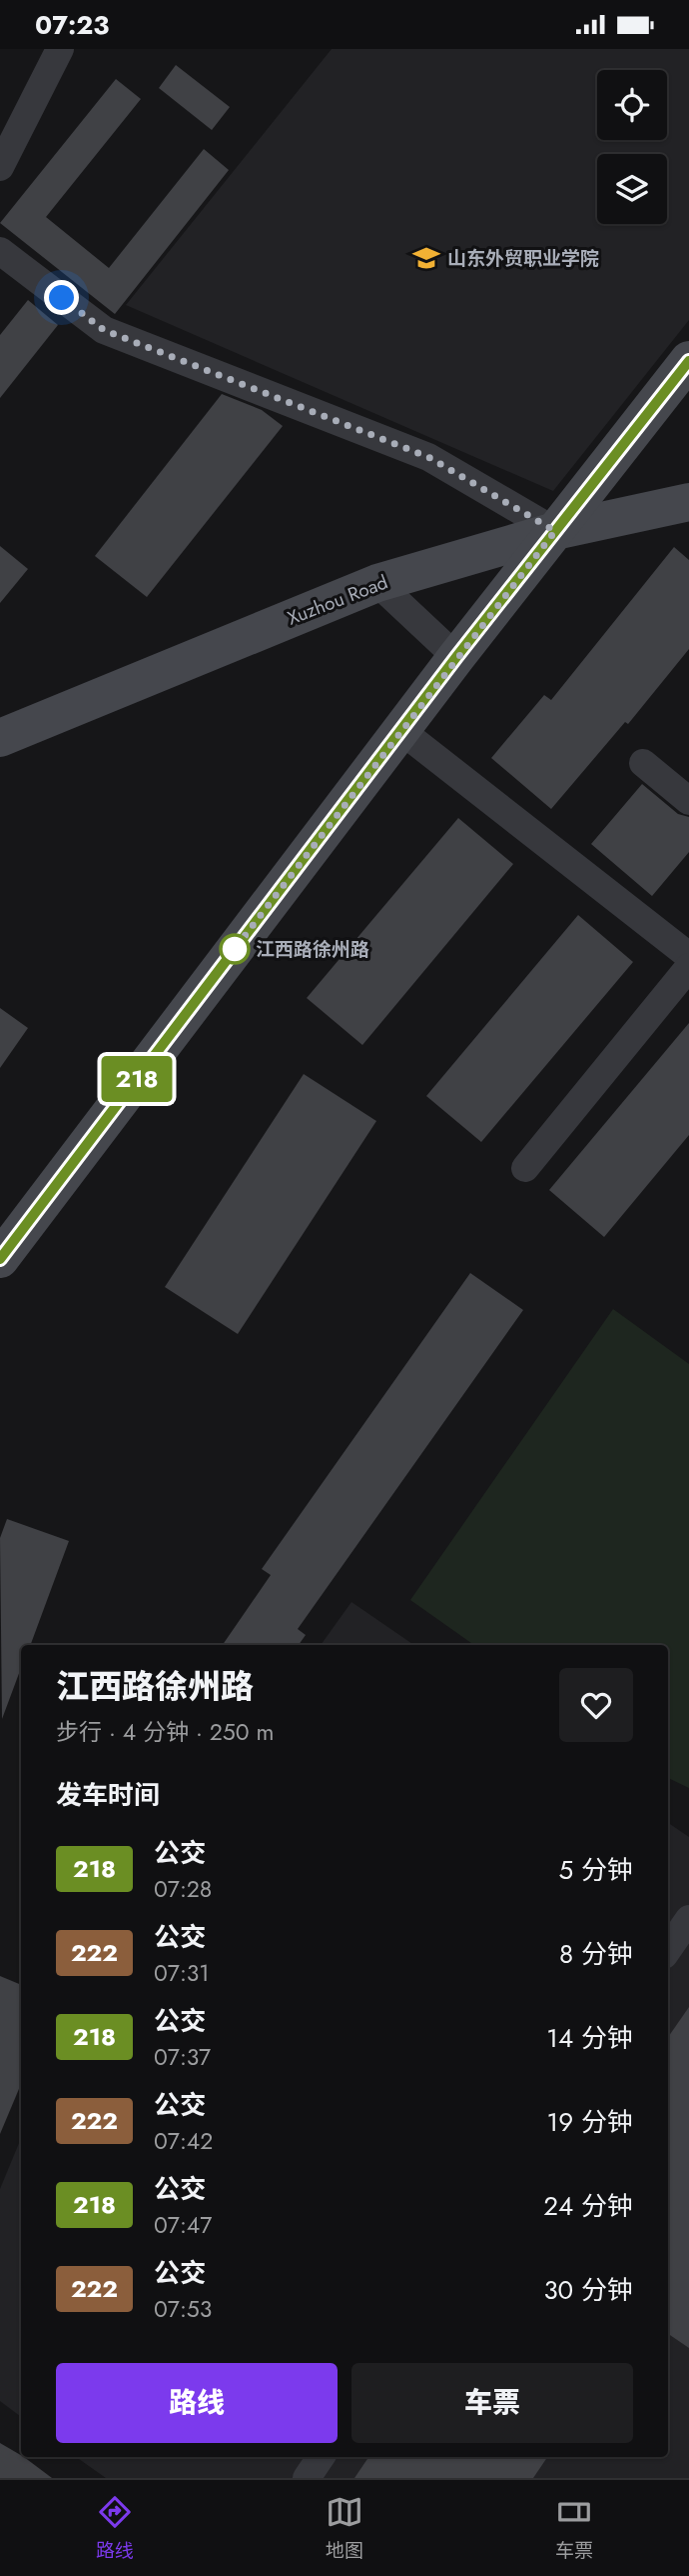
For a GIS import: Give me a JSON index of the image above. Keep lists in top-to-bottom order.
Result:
{
  "streets": {
    "main road": ["Xuzhou Road"]
  },
  "places": {
    "school or university": ["山东外贸职业学院"],
    "other": ["江西路徐州路"]
  },
  "lines": ["bus line 218"],
  "page": {
    "status": "07:23",
    "on_map": "218",
    "heading": [
      ["江西路徐州路", "步行 · 4 分钟 · 250 m"],
      "发车时间"
    ],
    "list": [
      {
        "mark": "218",
        "name": "公交",
        "note": "07:28",
        "value": "5 分钟"
      },
      {
        "mark": "222",
        "name": "公交",
        "note": "07:31",
        "value": "8 分钟"
      },
      {
        "mark": "218",
        "name": "公交",
        "note": "07:37",
        "value": "14 分钟"
      },
      {
        "mark": "222",
        "name": "公交",
        "note": "07:42",
        "value": "19 分钟"
      },
      {
        "mark": "218",
        "name": "公交",
        "note": "07:47",
        "value": "24 分钟"
      },
      {
        "mark": "222",
        "name": "公交",
        "note": "07:53",
        "value": "30 分钟"
      }
    ],
    "buttons": ["路线", "车票"],
    "tabs": ["路线", "地图", "车票"]
  }
}
